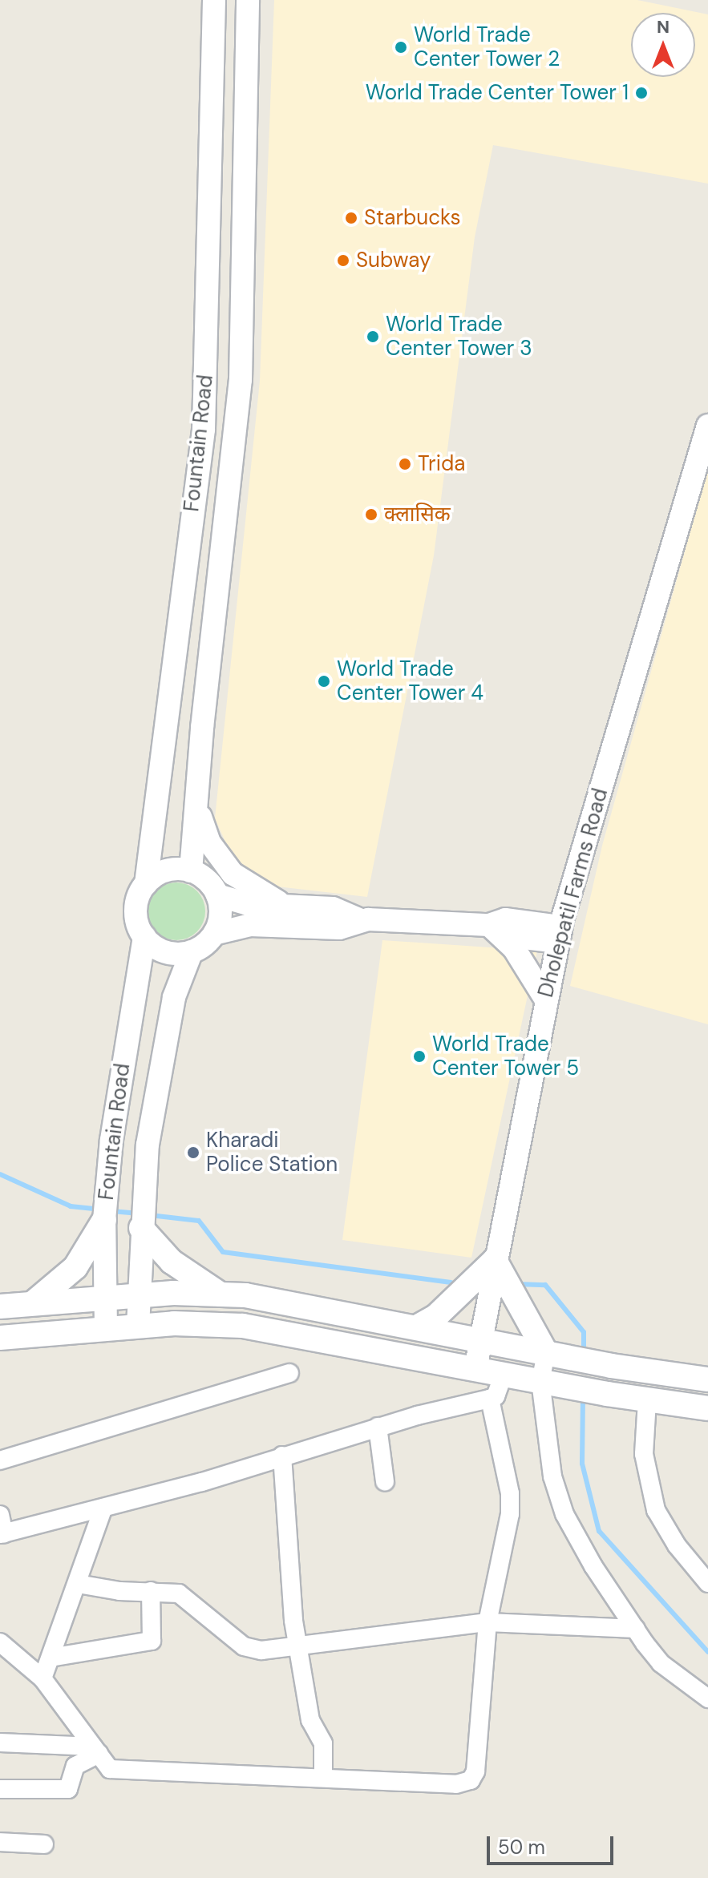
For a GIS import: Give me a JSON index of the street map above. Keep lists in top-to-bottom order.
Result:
{
  "streets": {
    "street": ["Fountain Road", "Dholepatil Farms Road"]
  },
  "places": [
    "World Trade Center Tower 2",
    "World Trade Center Tower 1",
    "Starbucks",
    "Subway",
    "World Trade Center Tower 3",
    "Trida",
    "क्लासिक",
    "World Trade Center Tower 4",
    "World Trade Center Tower 5",
    "Kharadi Police Station"
  ],
  "scale_bar": "50 m",
  "north": "top"
}
